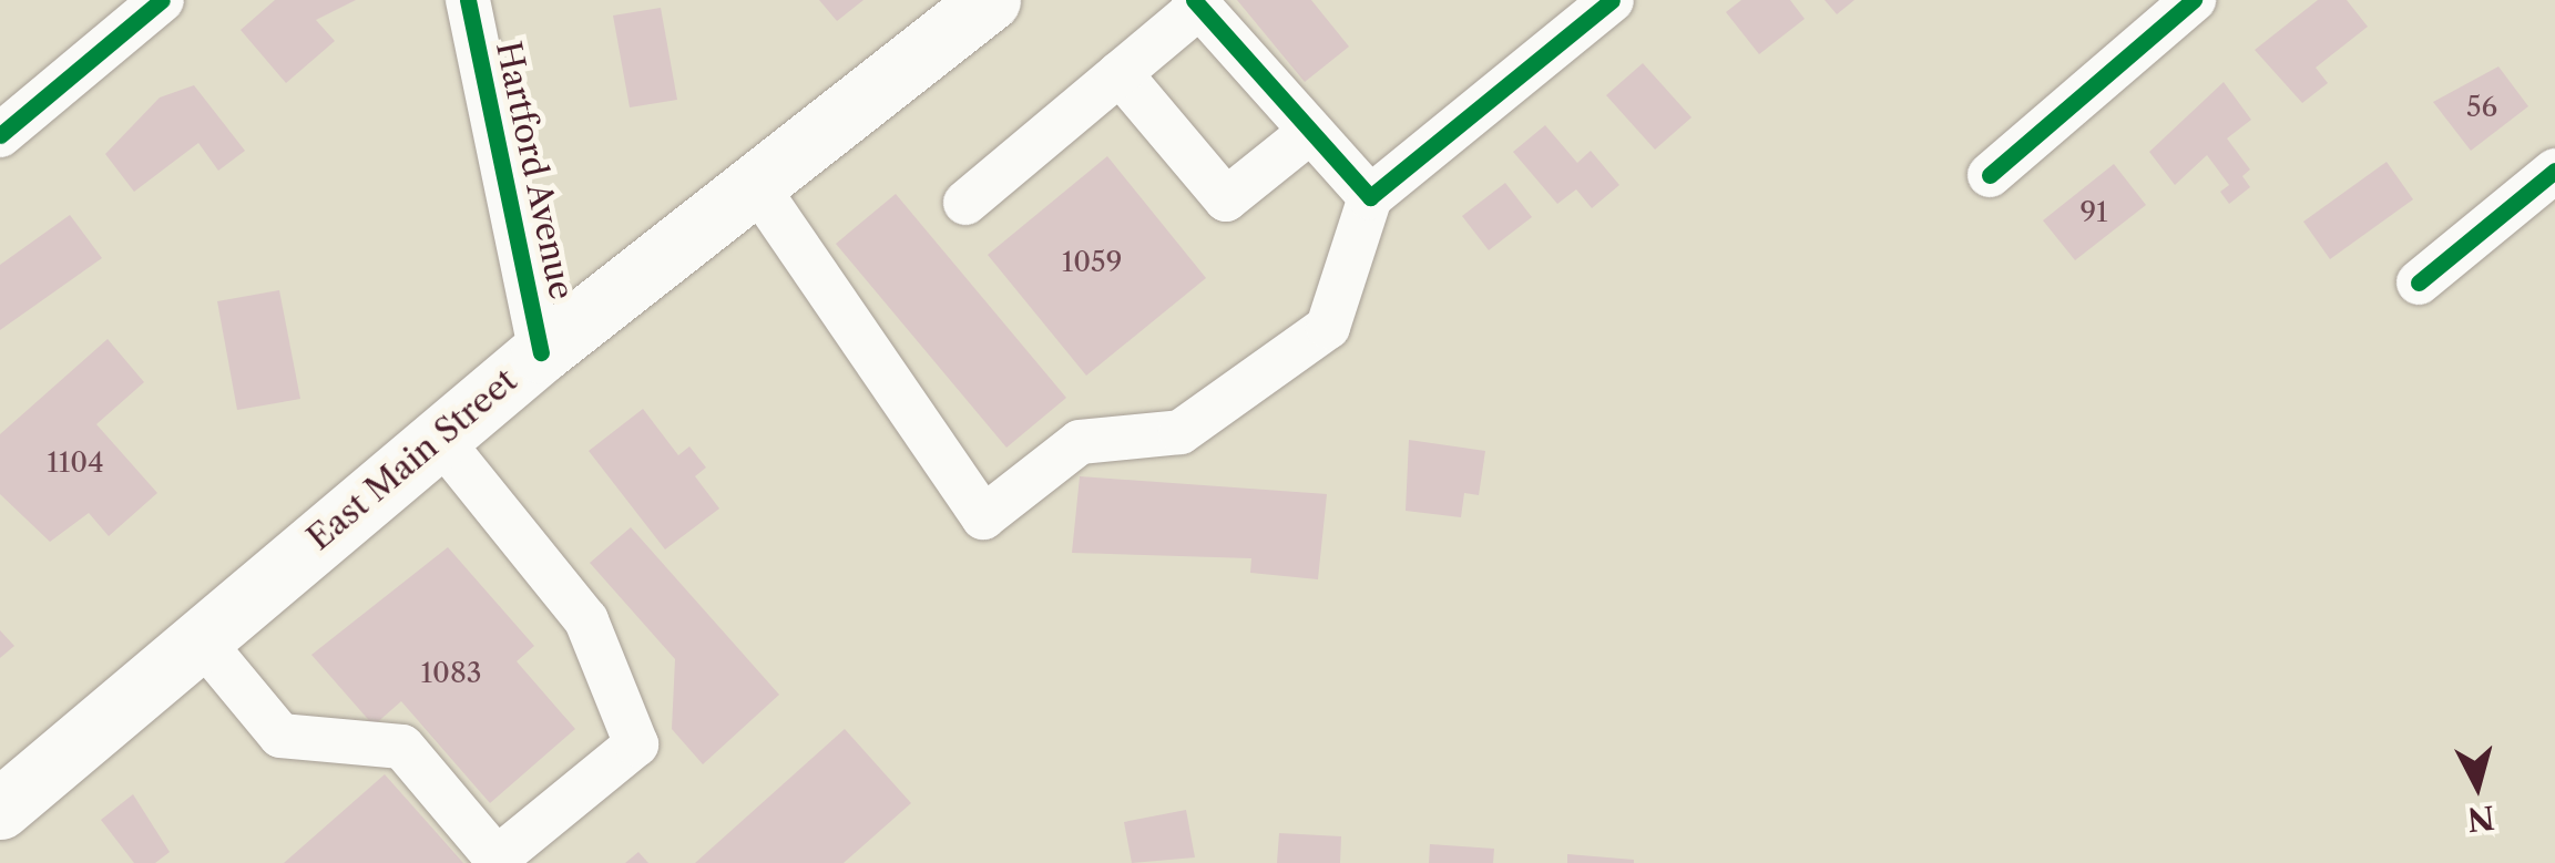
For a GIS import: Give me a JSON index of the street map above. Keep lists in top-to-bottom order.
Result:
{
  "streets": {
    "highway": ["East Main Street"],
    "street": ["Hartford Avenue"]
  },
  "crossings": [
    ["Hartford Avenue", "East Main Street"]
  ],
  "house_numbers": [
    "56",
    "91",
    "1059",
    "1104",
    "1083"
  ],
  "north": "bottom"
}
